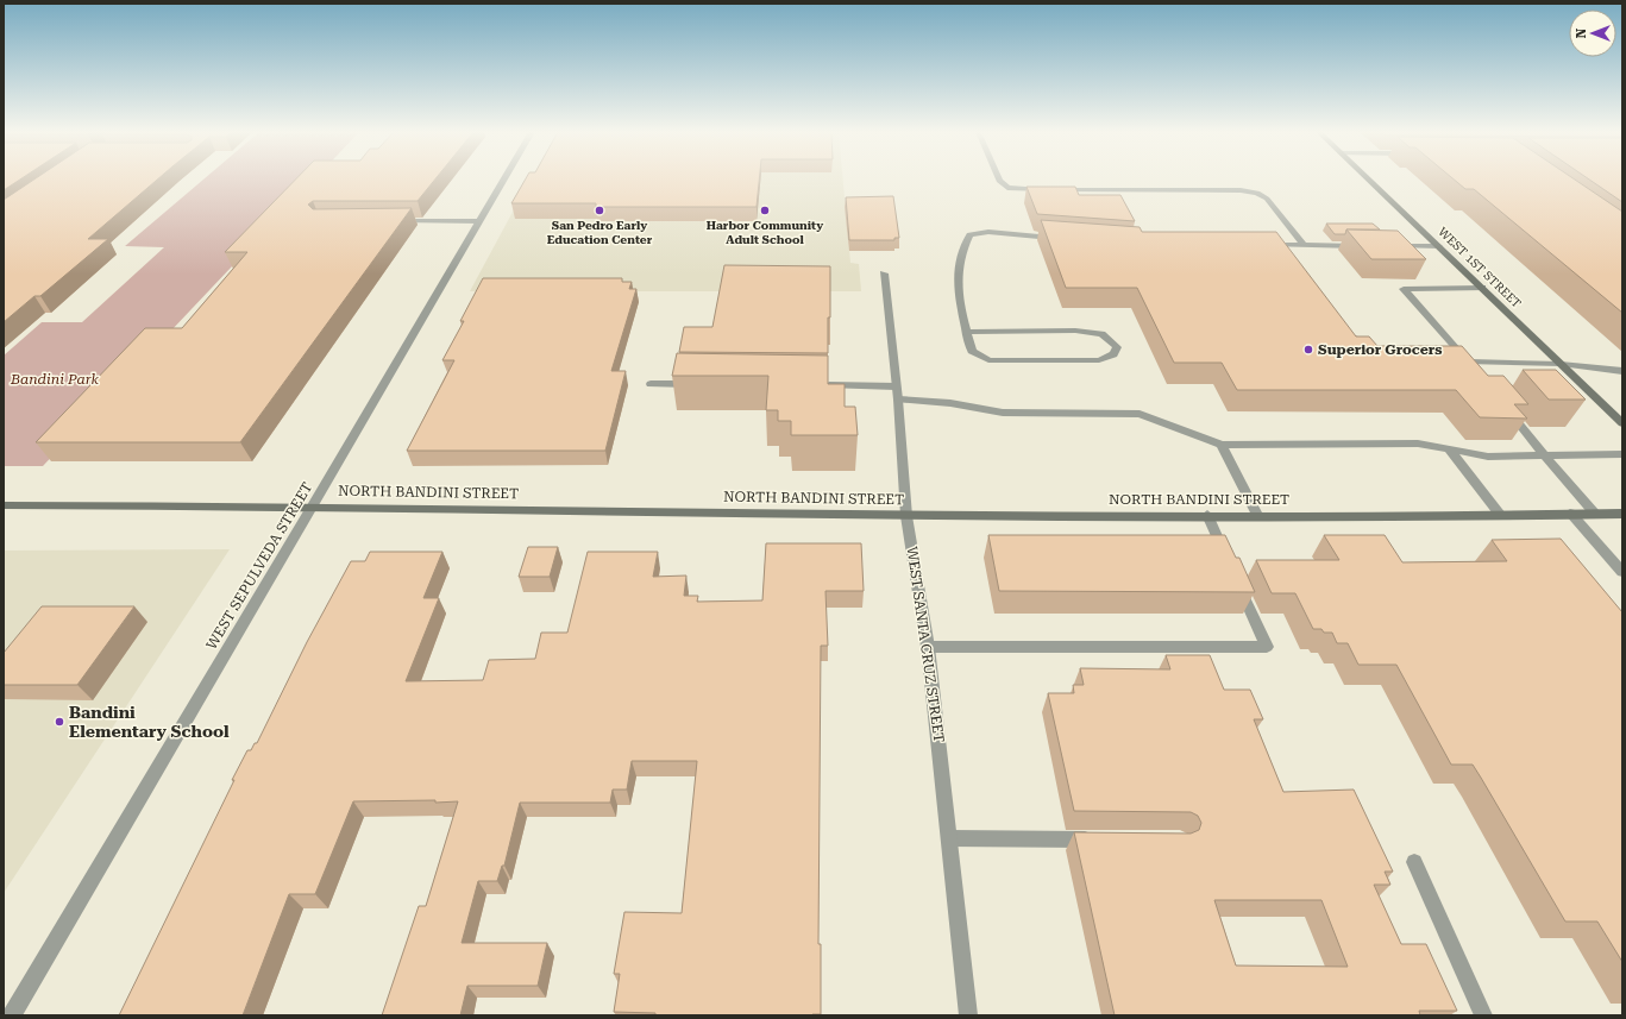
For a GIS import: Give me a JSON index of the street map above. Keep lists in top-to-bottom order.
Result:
{
  "streets": {
    "street": [
      "WEST 1ST STREET",
      "NORTH BANDINI STREET",
      "WEST SEPULVEDA STREET",
      "WEST SANTA CRUZ STREET"
    ]
  },
  "crossings": [
    ["NORTH BANDINI STREET", "WEST SEPULVEDA STREET"],
    ["NORTH BANDINI STREET", "WEST SANTA CRUZ STREET"]
  ],
  "parks": ["Bandini Park"],
  "places": [
    "San Pedro Early Education Center",
    "Harbor Community Adult School",
    "Superior Grocers",
    "Bandini Elementary School"
  ],
  "north": "left"
}
